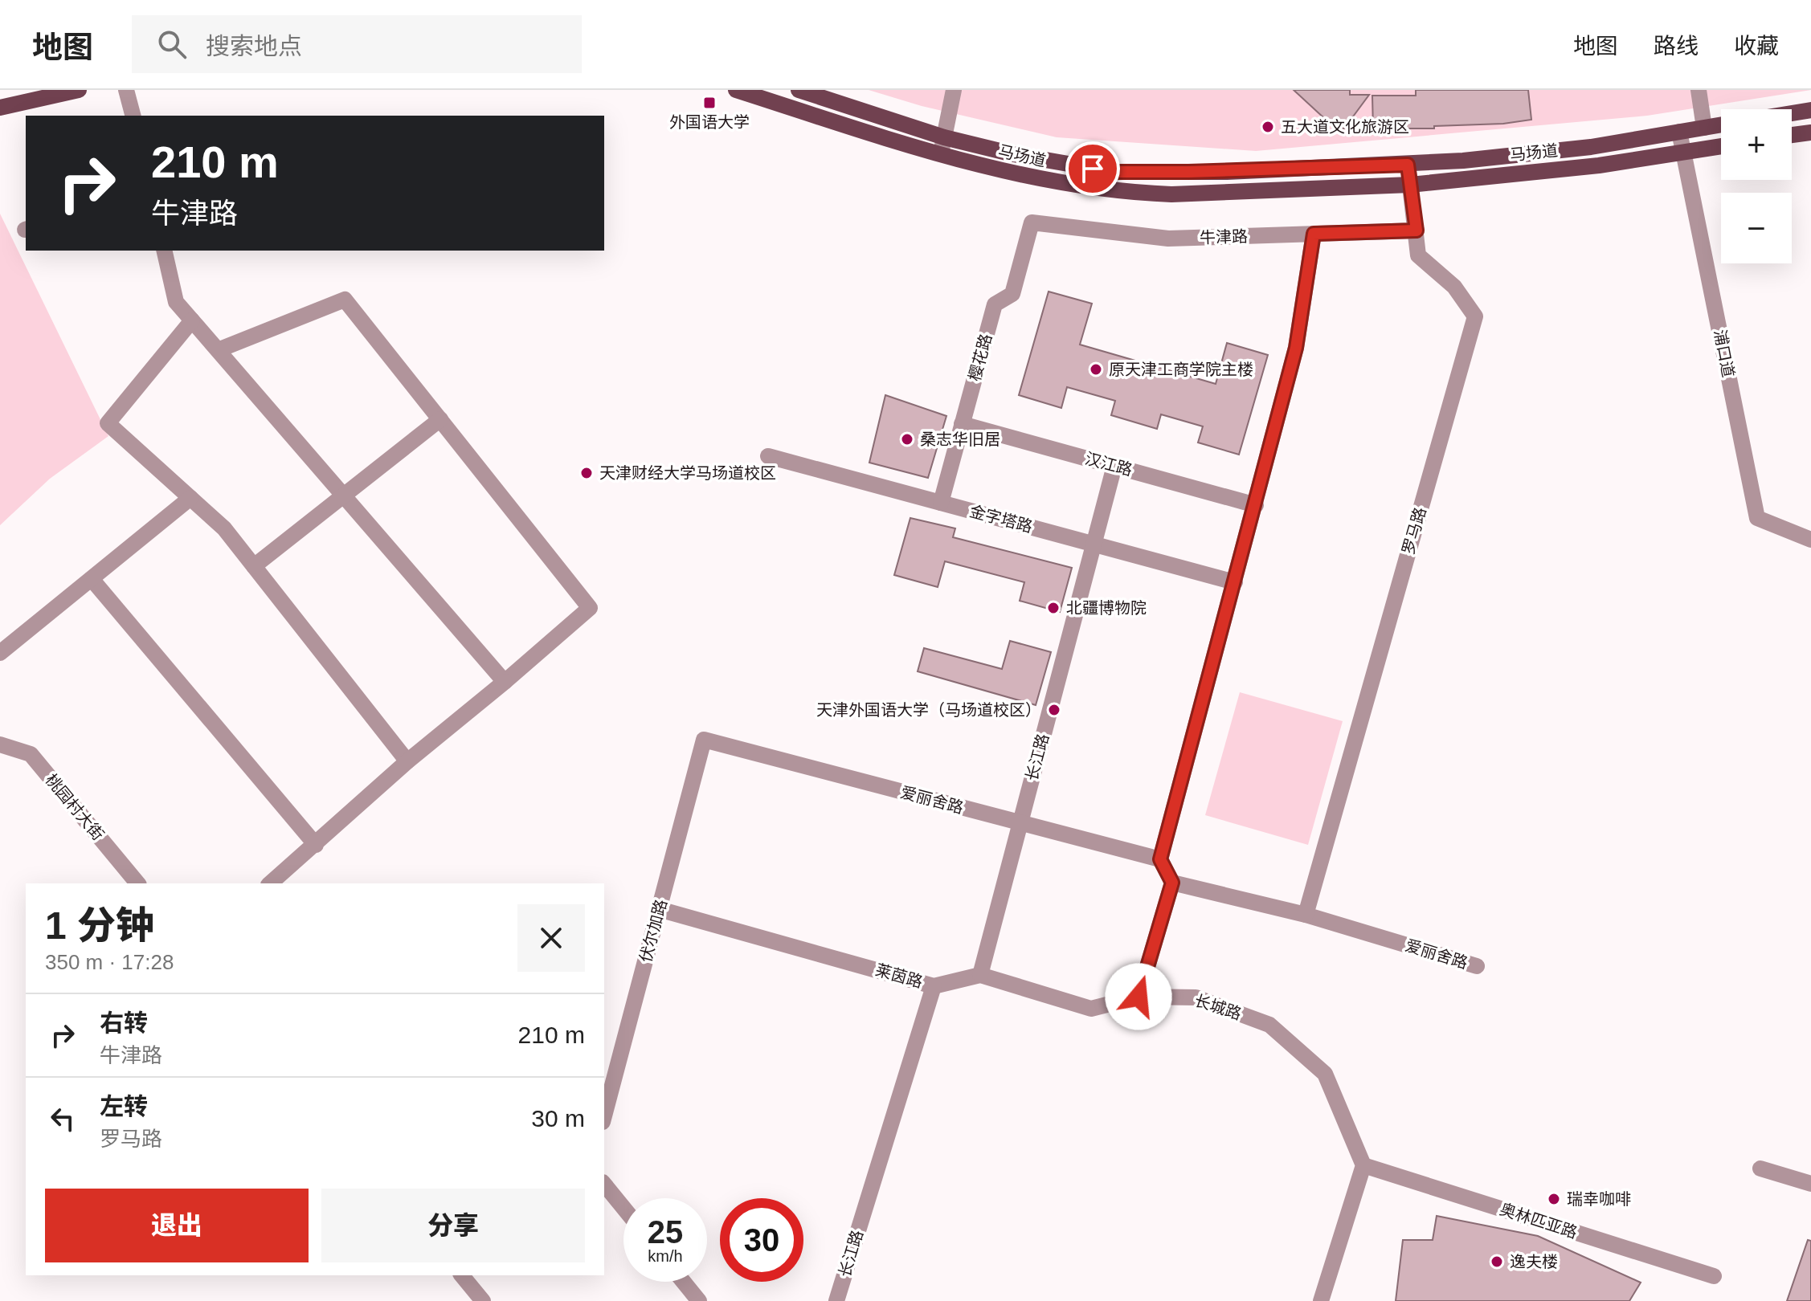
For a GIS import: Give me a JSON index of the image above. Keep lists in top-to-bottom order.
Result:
{
  "streets": {
    "main road": ["马场道"],
    "street": [
      "牛津路",
      "浦口道",
      "樱花路",
      "汉江路",
      "金字塔路",
      "罗马路",
      "长江路",
      "爱丽舍路",
      "桃园村大街",
      "伏尔加路",
      "莱茵路",
      "长城路",
      "奥林匹亚路"
    ]
  },
  "crossings": [
    ["马场道", "浦口道"],
    ["马场道", "罗马路"],
    ["牛津路", "樱花路"],
    ["牛津路", "罗马路"],
    ["樱花路", "汉江路"],
    ["樱花路", "金字塔路"],
    ["汉江路", "长江路"],
    ["金字塔路", "长江路"],
    ["罗马路", "爱丽舍路"],
    ["长江路", "爱丽舍路"],
    ["长江路", "莱茵路"],
    ["爱丽舍路", "伏尔加路"],
    ["伏尔加路", "莱茵路"],
    ["长城路", "奥林匹亚路"]
  ],
  "places": {
    "transit": ["外国语大学"],
    "other": [
      "五大道文化旅游区",
      "原天津工商学院主楼",
      "桑志华旧居",
      "天津财经大学马场道校区",
      "北疆博物院",
      "天津外国语大学（马场道校区）",
      "瑞幸咖啡",
      "逸夫楼"
    ]
  },
  "page": {
    "header": "地图",
    "search": "搜索地点",
    "nav": ["地图", "路线", "收藏"],
    "map_buttons": ["+", "−"],
    "turn": ["210 m", "牛津路"],
    "heading": ["1 分钟", "350 m · 17:28"],
    "list": [
      {
        "name": "右转",
        "note": "牛津路",
        "value": "210 m"
      },
      {
        "name": "左转",
        "note": "罗马路",
        "value": "30 m"
      }
    ],
    "buttons": ["退出", "分享"],
    "speed": "25 km/h",
    "limit": "30"
  }
}
